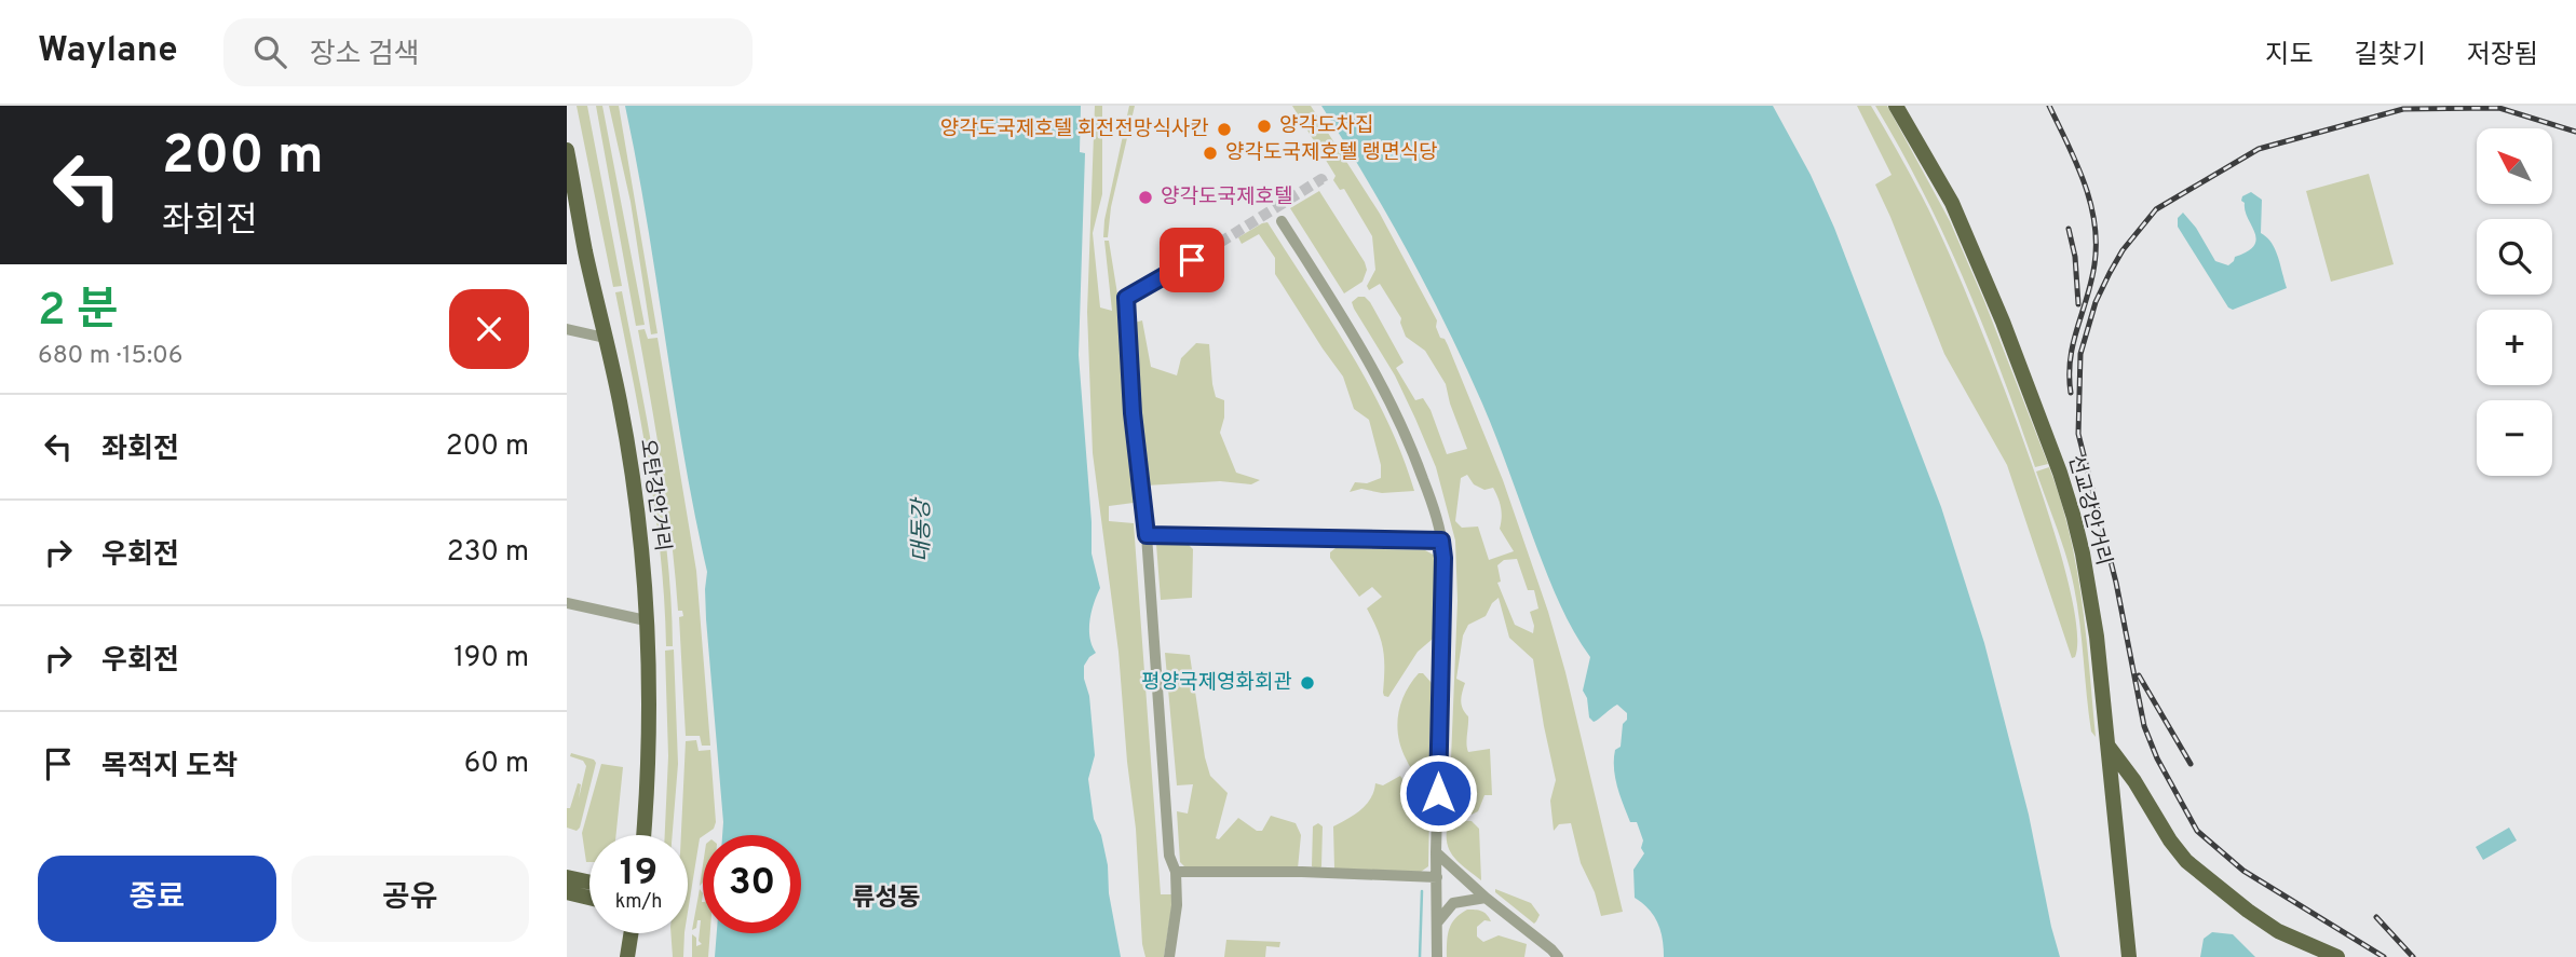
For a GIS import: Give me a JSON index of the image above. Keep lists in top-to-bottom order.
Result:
{
  "streets": {
    "main road": ["오탄강안거리", "선교강안거리"]
  },
  "districts": ["류성동"],
  "water": ["대동강"],
  "places": [
    "양각도차집",
    "양각도국제호텔 회전전망식사칸",
    "양각도국제호텔 랭면식당",
    "양각도국제호텔",
    "평양국제영화회관"
  ],
  "north": "top left",
  "page": {
    "header": "Waylane",
    "search": "장소 검색",
    "nav": ["지도", "길찾기", "저장됨"],
    "turn": ["200 m", "좌회전"],
    "map_buttons": ["+", "−"],
    "heading": ["2 분", "680 m · 15:06"],
    "list": [
      {
        "name": "좌회전",
        "value": "200 m"
      },
      {
        "name": "우회전",
        "value": "230 m"
      },
      {
        "name": "우회전",
        "value": "190 m"
      },
      {
        "name": "목적지 도착",
        "value": "60 m"
      }
    ],
    "speed": "19 km/h",
    "limit": "30",
    "buttons": ["종료", "공유"]
  }
}
